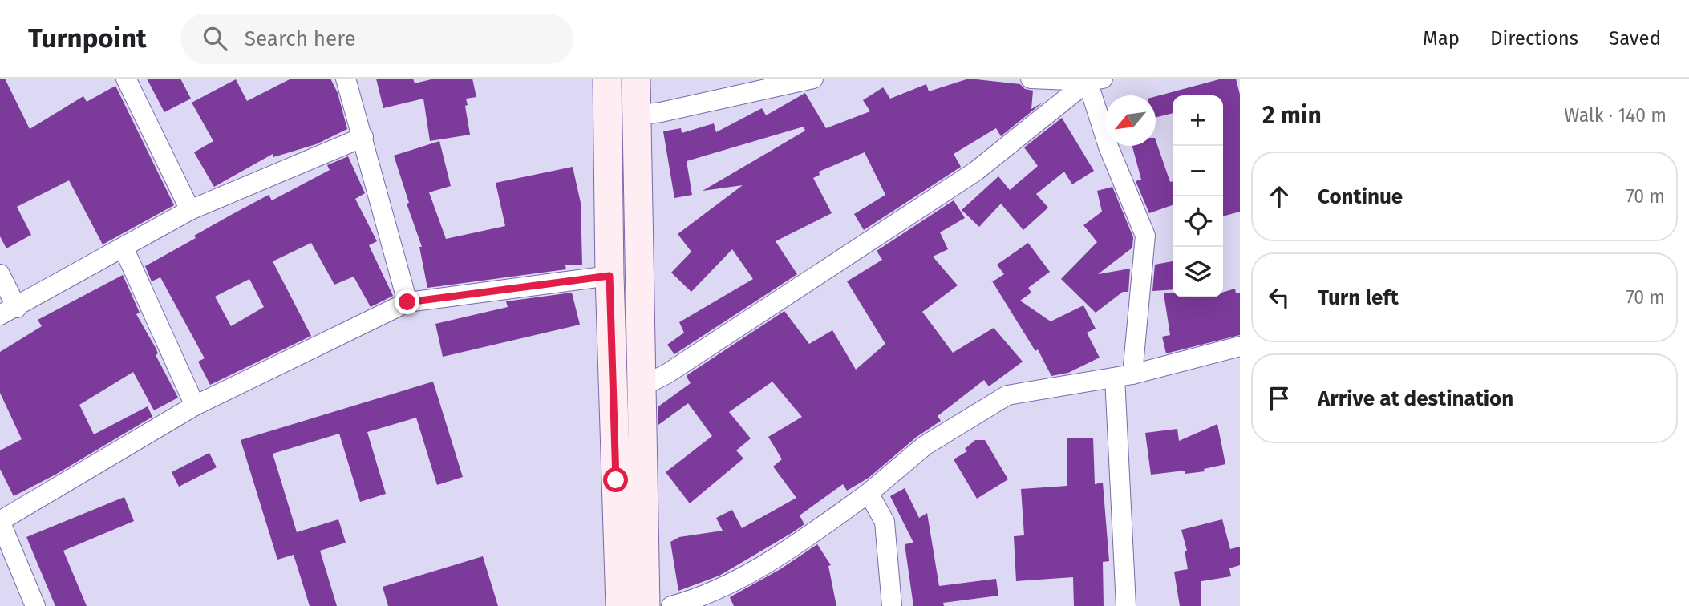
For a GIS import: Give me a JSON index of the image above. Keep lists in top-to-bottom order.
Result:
{
  "north": "bottom left",
  "page": {
    "header": "Turnpoint",
    "search": "Search here",
    "nav": ["Map", "Directions", "Saved"],
    "heading": ["2 min", "Walk · 140 m"],
    "map_buttons": ["+", "−"],
    "list": [
      ["Continue", "70 m"],
      ["Turn left", "70 m"],
      "Arrive at destination"
    ]
  }
}
